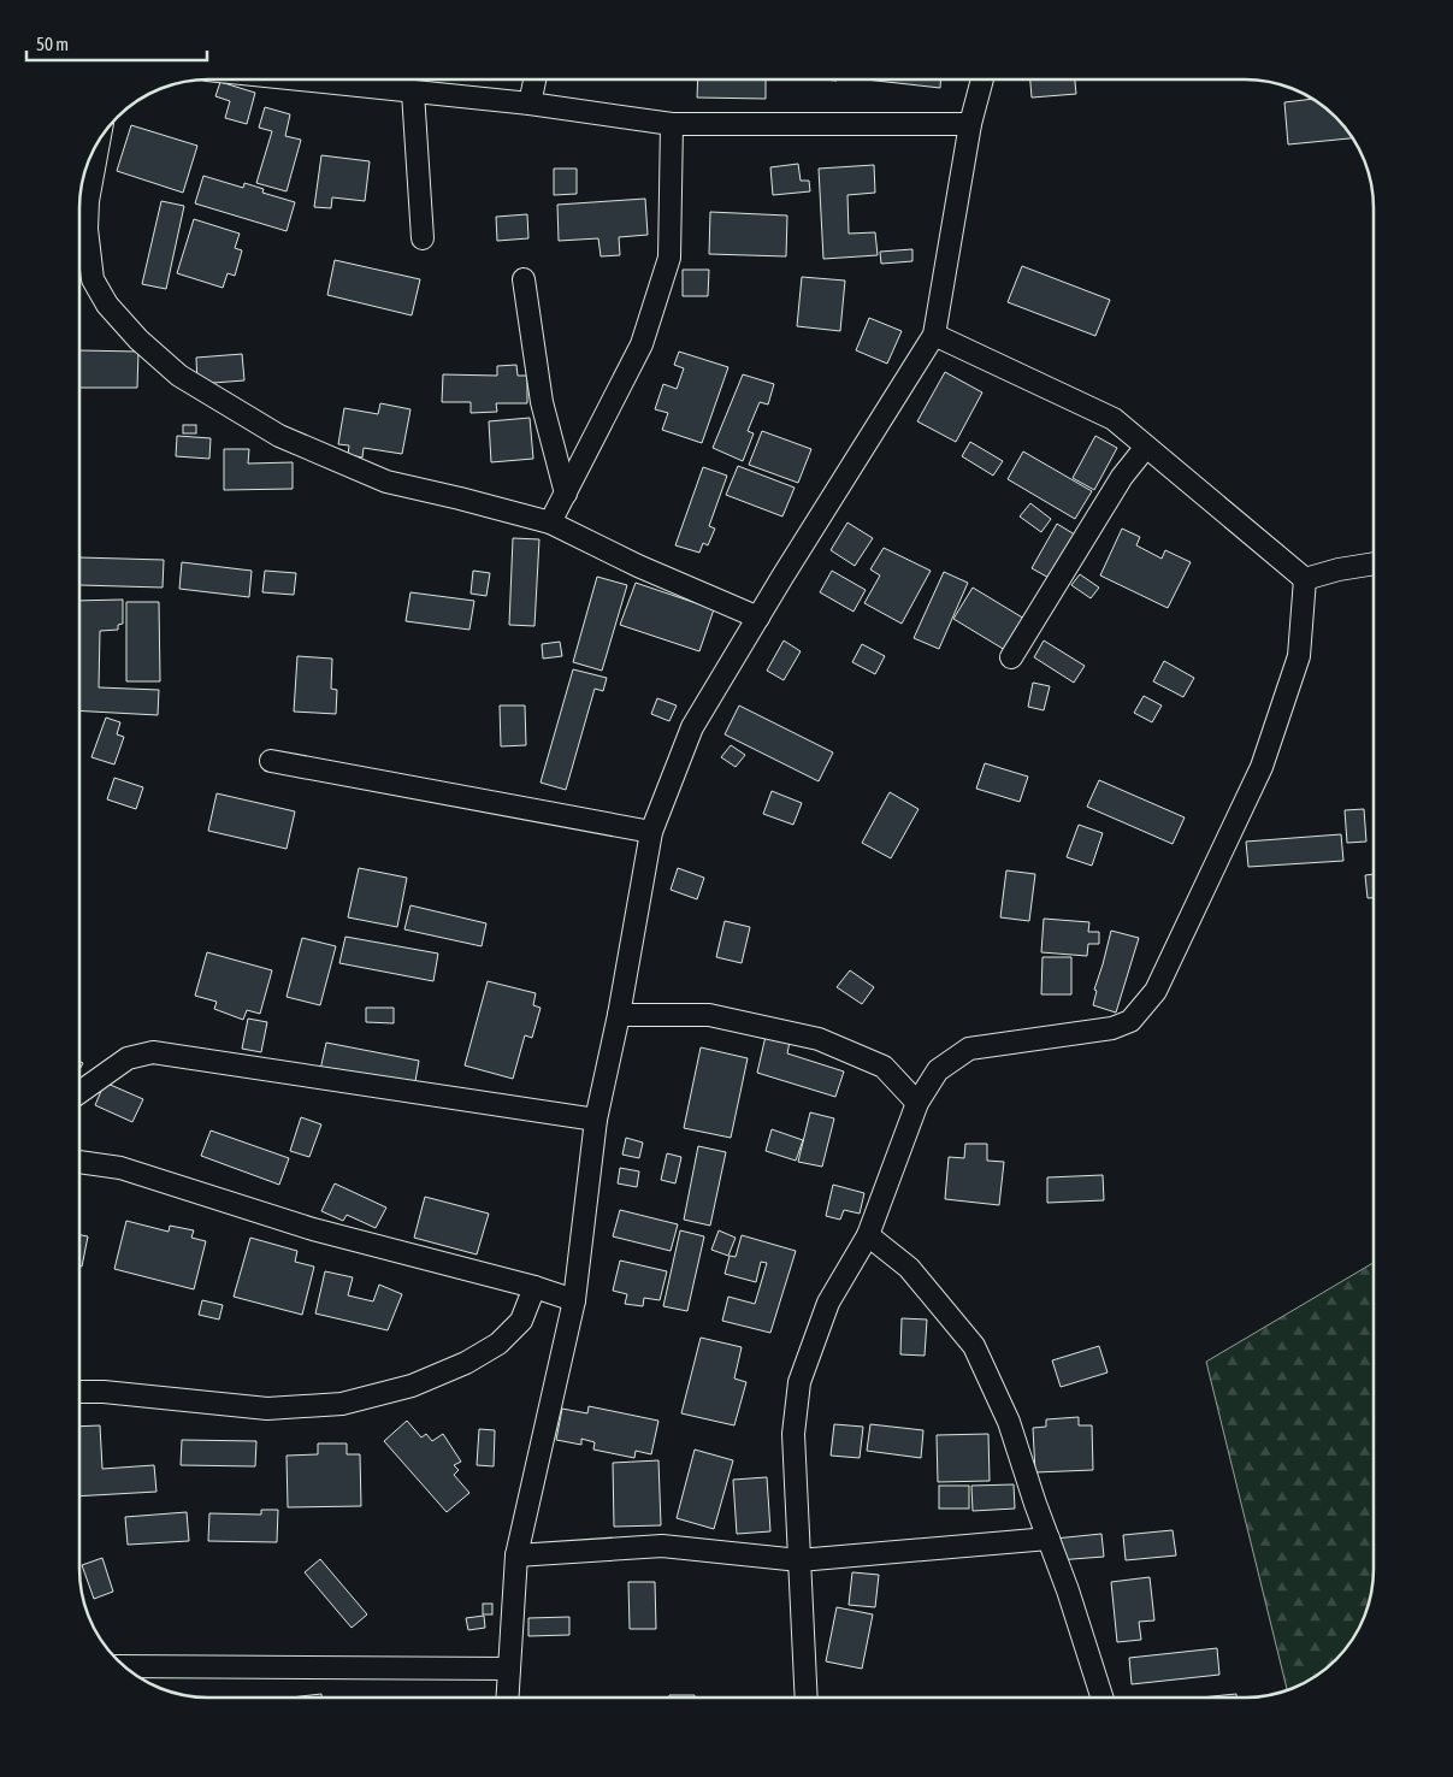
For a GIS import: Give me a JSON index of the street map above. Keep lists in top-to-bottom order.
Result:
{
  "scale_bar": "50 m"
}
